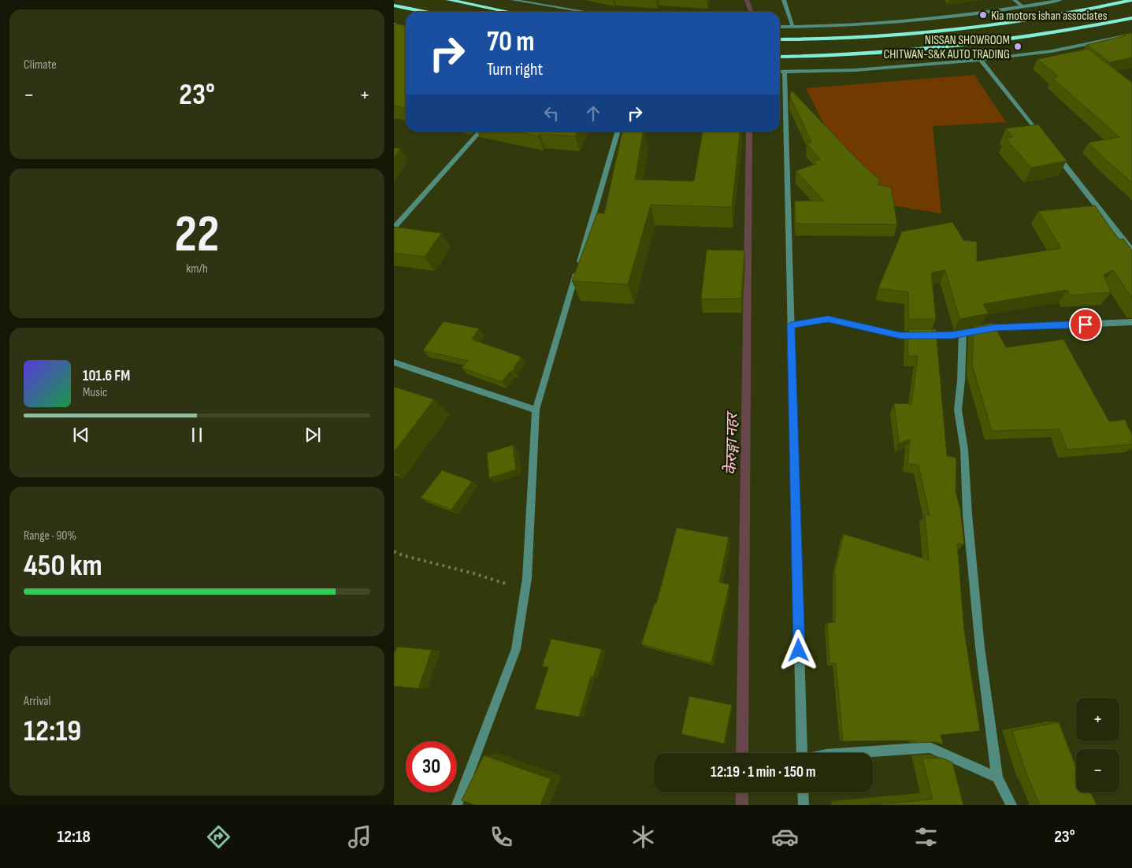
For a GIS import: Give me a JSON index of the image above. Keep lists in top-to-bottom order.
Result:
{
  "water": ["केेरुङ्गा नहर"],
  "places": ["Kia motors ishan associates", "NISSAN SHOWROOM CHITWAN-S&K AUTO TRADING"],
  "page": {
    "tile": [
      "Climate",
      ["22", "km/h"],
      ["Range · 90%", "450 km"],
      ["Arrival", "12:19"]
    ],
    "turn": ["70 m", "Turn right"],
    "heat": ["−", "23°", "+"],
    "song": ["101.6 FM", "Music"],
    "map_buttons": ["+", "−"],
    "limit": "30",
    "trip": "12:19 · 1 min · 150 m",
    "tabs": ["12:18", "23°"]
  }
}
